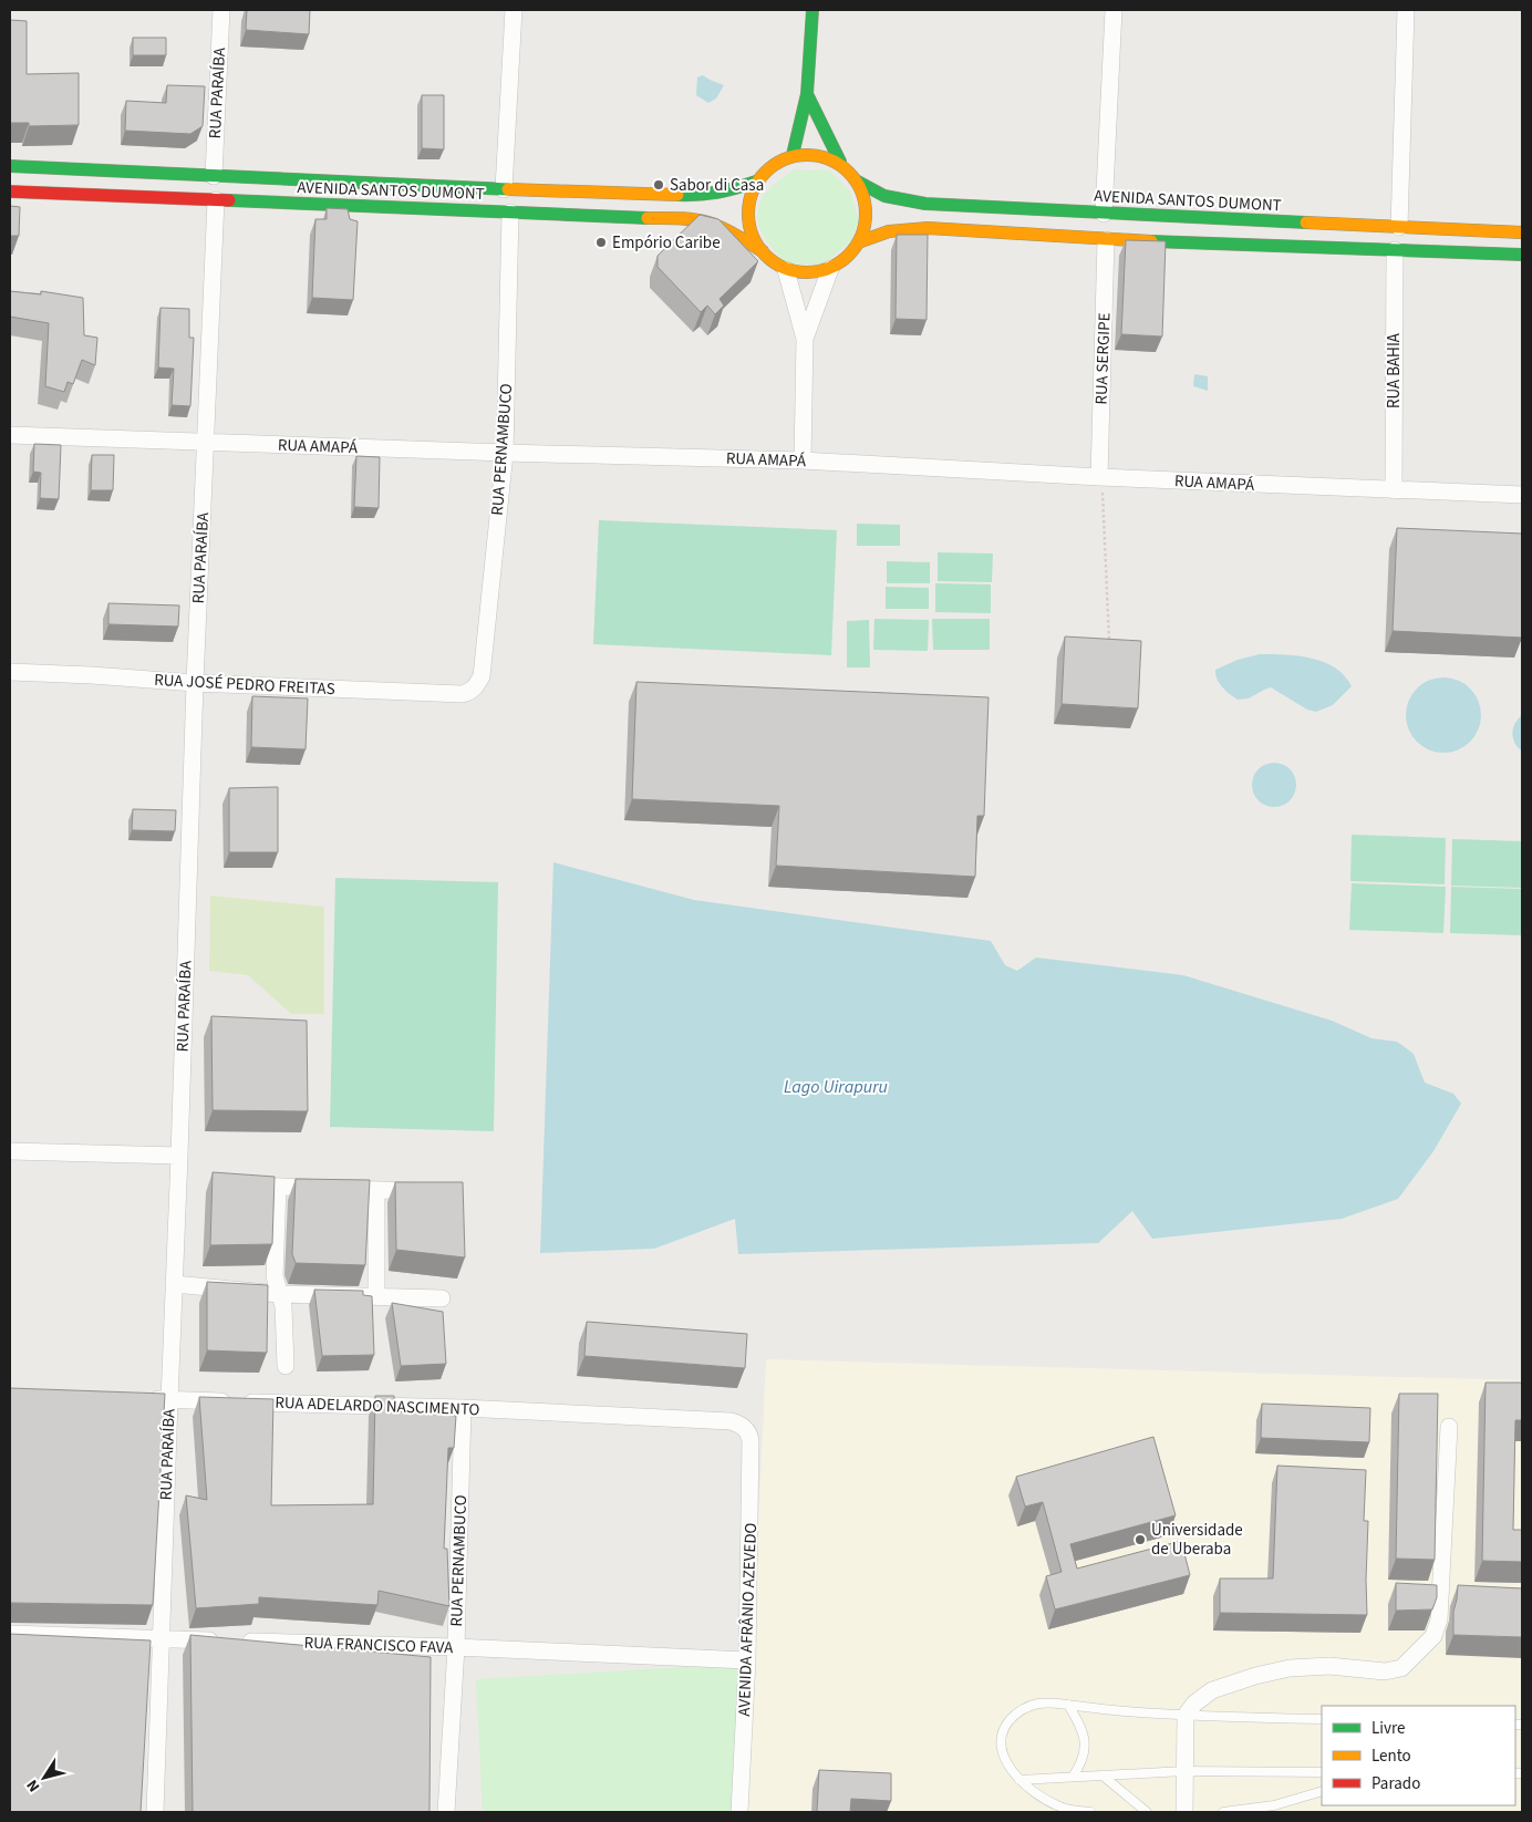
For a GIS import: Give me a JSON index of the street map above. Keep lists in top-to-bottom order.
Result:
{
  "streets": {
    "main road": ["AVENIDA SANTOS DUMONT"],
    "street": [
      "RUA PARAÍBA",
      "RUA SERGIPE",
      "RUA BAHIA",
      "RUA AMAPÁ",
      "RUA PERNAMBUCO",
      "RUA JOSÉ PEDRO FREITAS",
      "RUA ADELARDO NASCIMENTO",
      "AVENIDA AFRÂNIO AZEVEDO",
      "RUA FRANCISCO FAVA"
    ]
  },
  "crossings": [
    ["RUA PARAÍBA", "AVENIDA SANTOS DUMONT"],
    ["RUA PARAÍBA", "RUA AMAPÁ"],
    ["RUA PARAÍBA", "RUA JOSÉ PEDRO FREITAS"],
    ["RUA PARAÍBA", "RUA ADELARDO NASCIMENTO"],
    ["RUA PARAÍBA", "RUA FRANCISCO FAVA"],
    ["AVENIDA SANTOS DUMONT", "RUA SERGIPE"],
    ["AVENIDA SANTOS DUMONT", "RUA BAHIA"],
    ["AVENIDA SANTOS DUMONT", "RUA PERNAMBUCO"],
    ["RUA SERGIPE", "RUA AMAPÁ"],
    ["RUA BAHIA", "RUA AMAPÁ"],
    ["RUA AMAPÁ", "RUA PERNAMBUCO"],
    ["RUA PERNAMBUCO", "RUA JOSÉ PEDRO FREITAS"],
    ["RUA PERNAMBUCO", "RUA ADELARDO NASCIMENTO"],
    ["RUA PERNAMBUCO", "RUA FRANCISCO FAVA"],
    ["RUA ADELARDO NASCIMENTO", "AVENIDA AFRÂNIO AZEVEDO"],
    ["AVENIDA AFRÂNIO AZEVEDO", "RUA FRANCISCO FAVA"]
  ],
  "water": ["Lago Uirapuru"],
  "places": ["Sabor di Casa", "Empório Caribe", "Universidade de Uberaba"],
  "legend": ["Livre", "Lento", "Parado"],
  "north": "bottom left"
}
